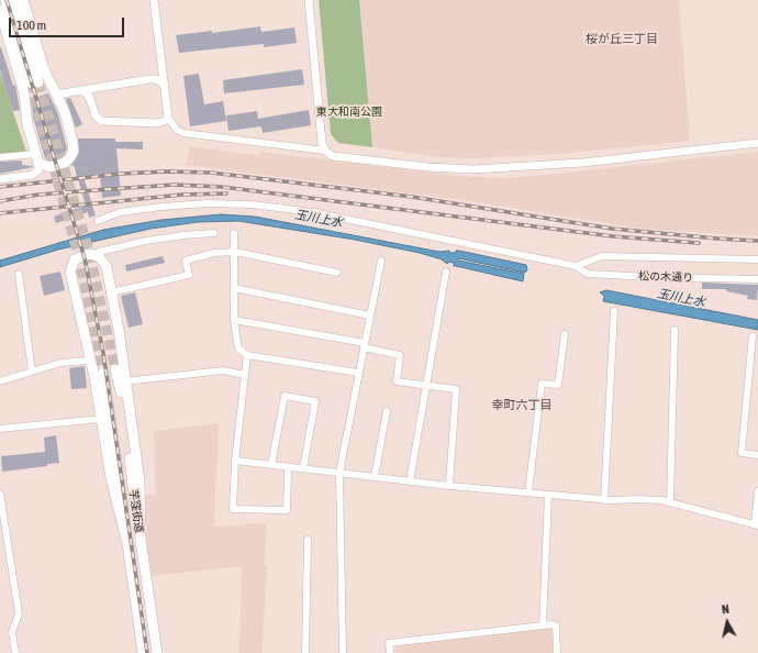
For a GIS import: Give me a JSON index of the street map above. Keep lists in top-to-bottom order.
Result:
{
  "streets": {
    "main road": ["芋窪街道"],
    "street": ["松の木通り"]
  },
  "districts": ["桜が丘三丁目", "幸町六丁目"],
  "water": ["玉川上水"],
  "parks": ["東大和南公園"],
  "scale_bar": "100 m",
  "north": "top"
}
